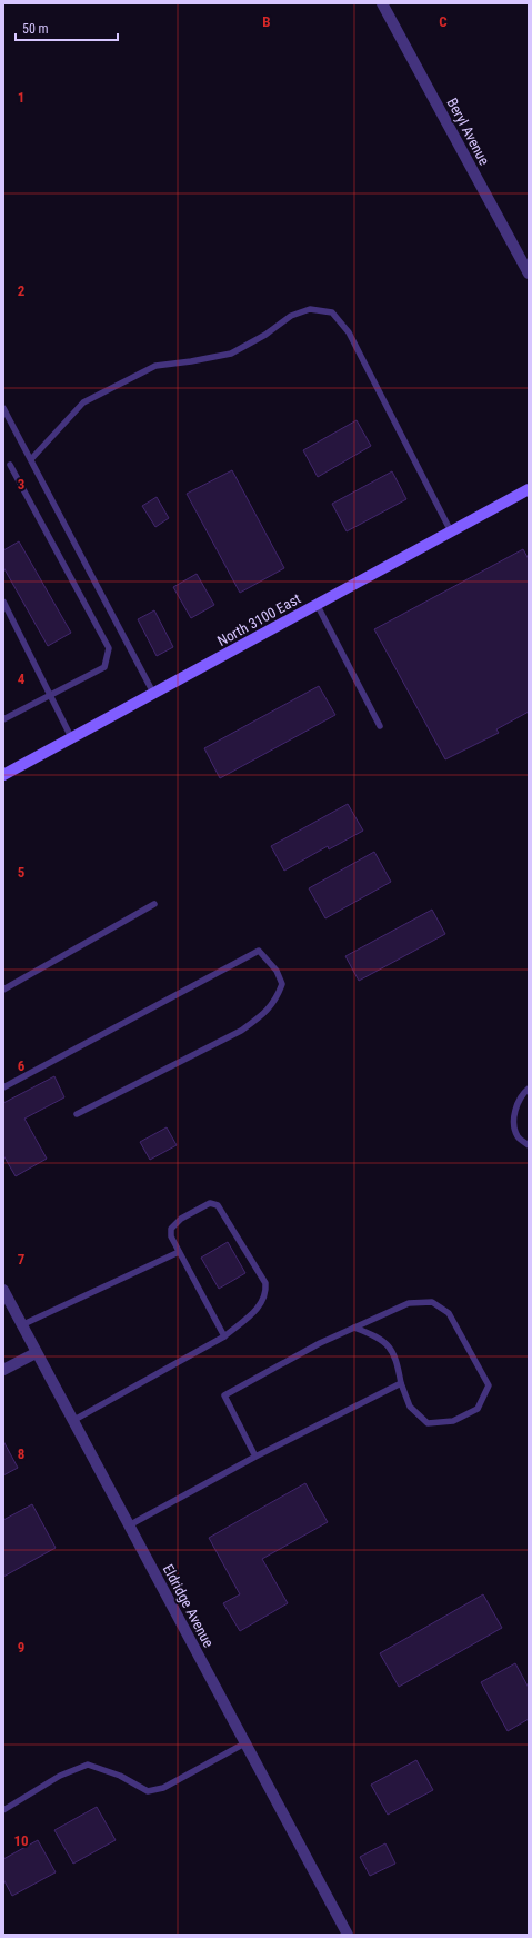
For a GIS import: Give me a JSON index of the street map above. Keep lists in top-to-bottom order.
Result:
{
  "streets": {
    "main road": ["North 3100 East"],
    "street": ["Beryl Avenue", "Eldridge Avenue"]
  },
  "scale_bar": "50 m",
  "grid": {
    "columns": ["B", "C"],
    "rows": [
      "1",
      "2",
      "3",
      "4",
      "5",
      "6",
      "7",
      "8",
      "9",
      "10"
    ]
  }
}
